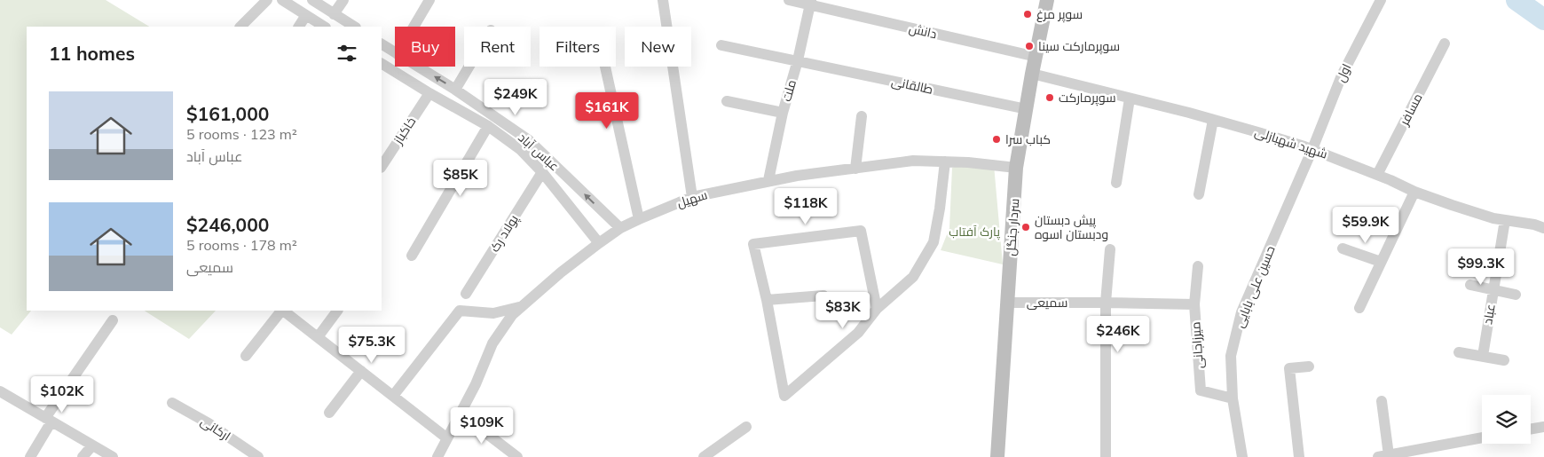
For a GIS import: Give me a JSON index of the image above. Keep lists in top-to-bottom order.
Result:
{
  "streets": {
    "main road": ["سردار جنگل"],
    "street": [
      "دانش",
      "اول",
      "طالقانی",
      "ملت",
      "مسافر",
      "خاکباز",
      "شهید شهبازلی",
      "عباس آباد",
      "سهیل",
      "پولاد رک",
      "حسین علی بابایی",
      "سمیعی",
      "عباد",
      "میرزاجانی",
      "ارکانی"
    ]
  },
  "crossings": [
    ["دانش", "ملت"],
    ["دانش", "سردار جنگل"],
    ["اول", "شهید شهبازلی"],
    ["اول", "حسین علی بابایی"],
    ["طالقانی", "ملت"],
    ["طالقانی", "سردار جنگل"],
    ["ملت", "سهیل"],
    ["مسافر", "شهید شهبازلی"],
    ["خاکباز", "عباس آباد"],
    ["شهید شهبازلی", "سردار جنگل"],
    ["شهید شهبازلی", "حسین علی بابایی"],
    ["شهید شهبازلی", "عباد"],
    ["عباس آباد", "سهیل"],
    ["عباس آباد", "پولاد رک"],
    ["سهیل", "سردار جنگل"],
    ["سردار جنگل", "سمیعی"],
    ["حسین علی بابایی", "میرزاجانی"],
    ["سمیعی", "میرزاجانی"]
  ],
  "parks": ["پارک آفتاب"],
  "places": [
    "سوپر مرغ",
    "سوپرمارکت سینا",
    "سوپرمارکت",
    "کباب سرا",
    "پیش دبستان ودبستان اسوه"
  ],
  "page": {
    "chip": [
      "Buy",
      "Rent",
      "Filters",
      "New"
    ],
    "heading": "11 homes",
    "price": [
      "$249K",
      "$161K",
      "$85K",
      "$118K",
      "$59.9K",
      "$99.3K",
      "$83K",
      "$246K",
      "$75.3K",
      "$102K",
      "$109K"
    ],
    "list": [
      {
        "name": "$161,000",
        "note": "5 rooms · 123 m² · عباس آباد"
      },
      {
        "name": "$246,000",
        "note": "5 rooms · 178 m² · سمیعی"
      }
    ]
  }
}
